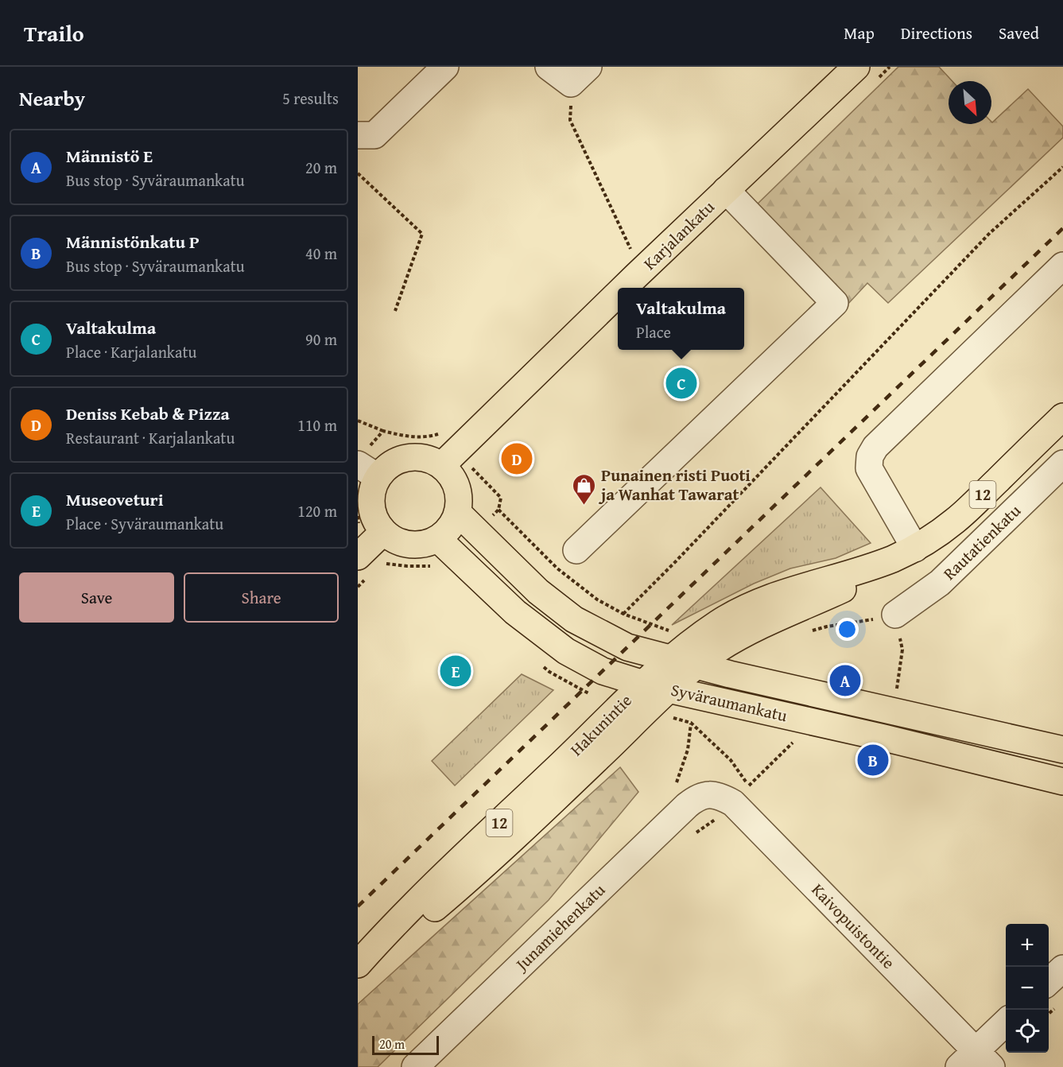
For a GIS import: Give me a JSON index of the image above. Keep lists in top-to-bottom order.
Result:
{
  "streets": {
    "main road": [
      "Karjalankatu",
      "12",
      "Syväraumankatu",
      "Hakunintie"
    ],
    "street": ["Rautatienkatu", "Kaivopuistontie", "Junamiehenkatu"]
  },
  "crossings": [
    ["Karjalankatu", "Syväraumankatu"],
    ["Syväraumankatu", "Hakunintie"],
    ["Kaivopuistontie", "Junamiehenkatu"]
  ],
  "places": {
    "shop": ["Punainen risti Puoti ja Wanhat Tawarat"]
  },
  "scale_bar": "20 m",
  "north": "bottom right",
  "page": {
    "header": "Trailo",
    "nav": ["Map", "Directions", "Saved"],
    "heading": ["Nearby", "5 results"],
    "list": [
      {
        "mark": "A",
        "name": "Männistö E",
        "note": "Bus stop · Syväraumankatu",
        "value": "20 m"
      },
      {
        "mark": "B",
        "name": "Männistönkatu P",
        "note": "Bus stop · Syväraumankatu",
        "value": "40 m"
      },
      {
        "mark": "C",
        "name": "Valtakulma",
        "note": "Place · Karjalankatu",
        "value": "90 m"
      },
      {
        "mark": "D",
        "name": "Deniss Kebab & Pizza",
        "note": "Restaurant · Karjalankatu",
        "value": "110 m"
      },
      {
        "mark": "E",
        "name": "Museoveturi",
        "note": "Place · Syväraumankatu",
        "value": "120 m"
      }
    ],
    "popup": ["Valtakulma", "Place"],
    "pins": [
      "C",
      "D",
      "E",
      "A",
      "B"
    ],
    "buttons": ["Save", "Share"],
    "map_buttons": ["+", "−"],
    "scale": "20 m"
  }
}
